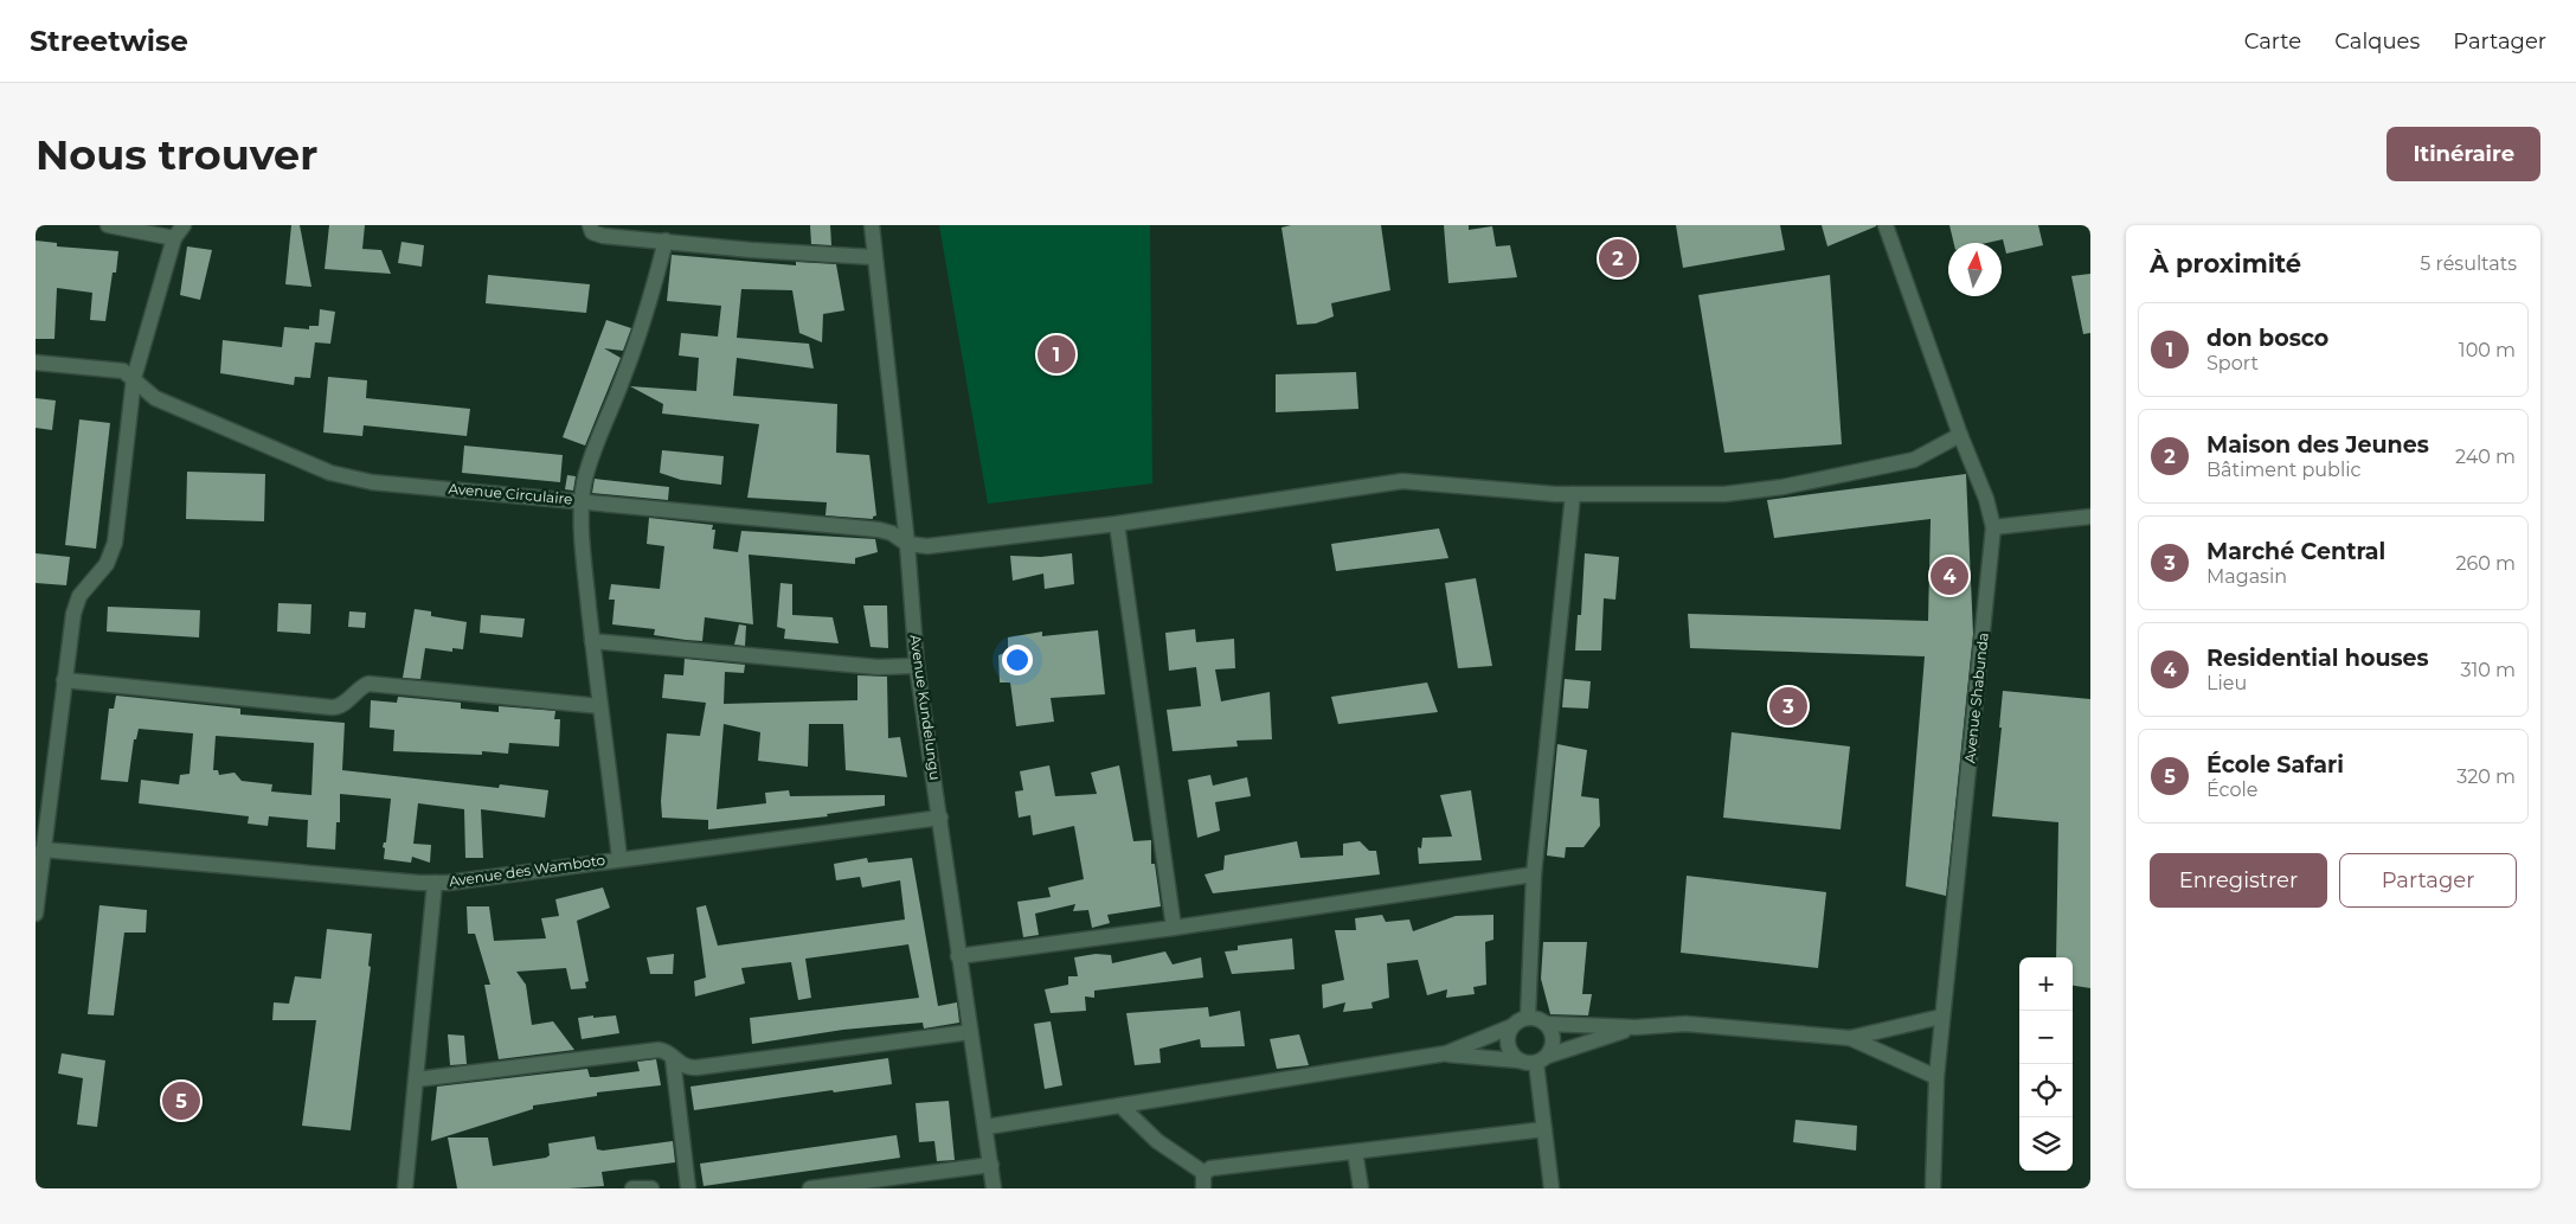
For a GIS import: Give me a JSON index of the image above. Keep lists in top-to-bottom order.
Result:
{
  "streets": {
    "street": [
      "Avenue Circulaire",
      "Avenue Shabunda",
      "Avenue Kundelungu",
      "Avenue des Wamboto"
    ]
  },
  "crossings": [
    ["Avenue Circulaire", "Avenue Kundelungu"],
    ["Avenue Kundelungu", "Avenue des Wamboto"]
  ],
  "north": "top",
  "page": {
    "header": "Streetwise",
    "nav": ["Carte", "Calques", "Partager"],
    "buttons": [
      "Itinéraire",
      ["Enregistrer", "Partager"]
    ],
    "title": "Nous trouver",
    "heading": ["À proximité", "5 résultats"],
    "pins": [
      "2",
      "1",
      "4",
      "3",
      "5"
    ],
    "list": [
      {
        "mark": "1",
        "name": "don bosco",
        "note": "Sport",
        "value": "100 m"
      },
      {
        "mark": "2",
        "name": "Maison des Jeunes",
        "note": "Bâtiment public",
        "value": "240 m"
      },
      {
        "mark": "3",
        "name": "Marché Central",
        "note": "Magasin",
        "value": "260 m"
      },
      {
        "mark": "4",
        "name": "Residential houses",
        "note": "Lieu",
        "value": "310 m"
      },
      {
        "mark": "5",
        "name": "École Safari",
        "note": "École",
        "value": "320 m"
      }
    ],
    "map_buttons": ["+", "−"]
  }
}
